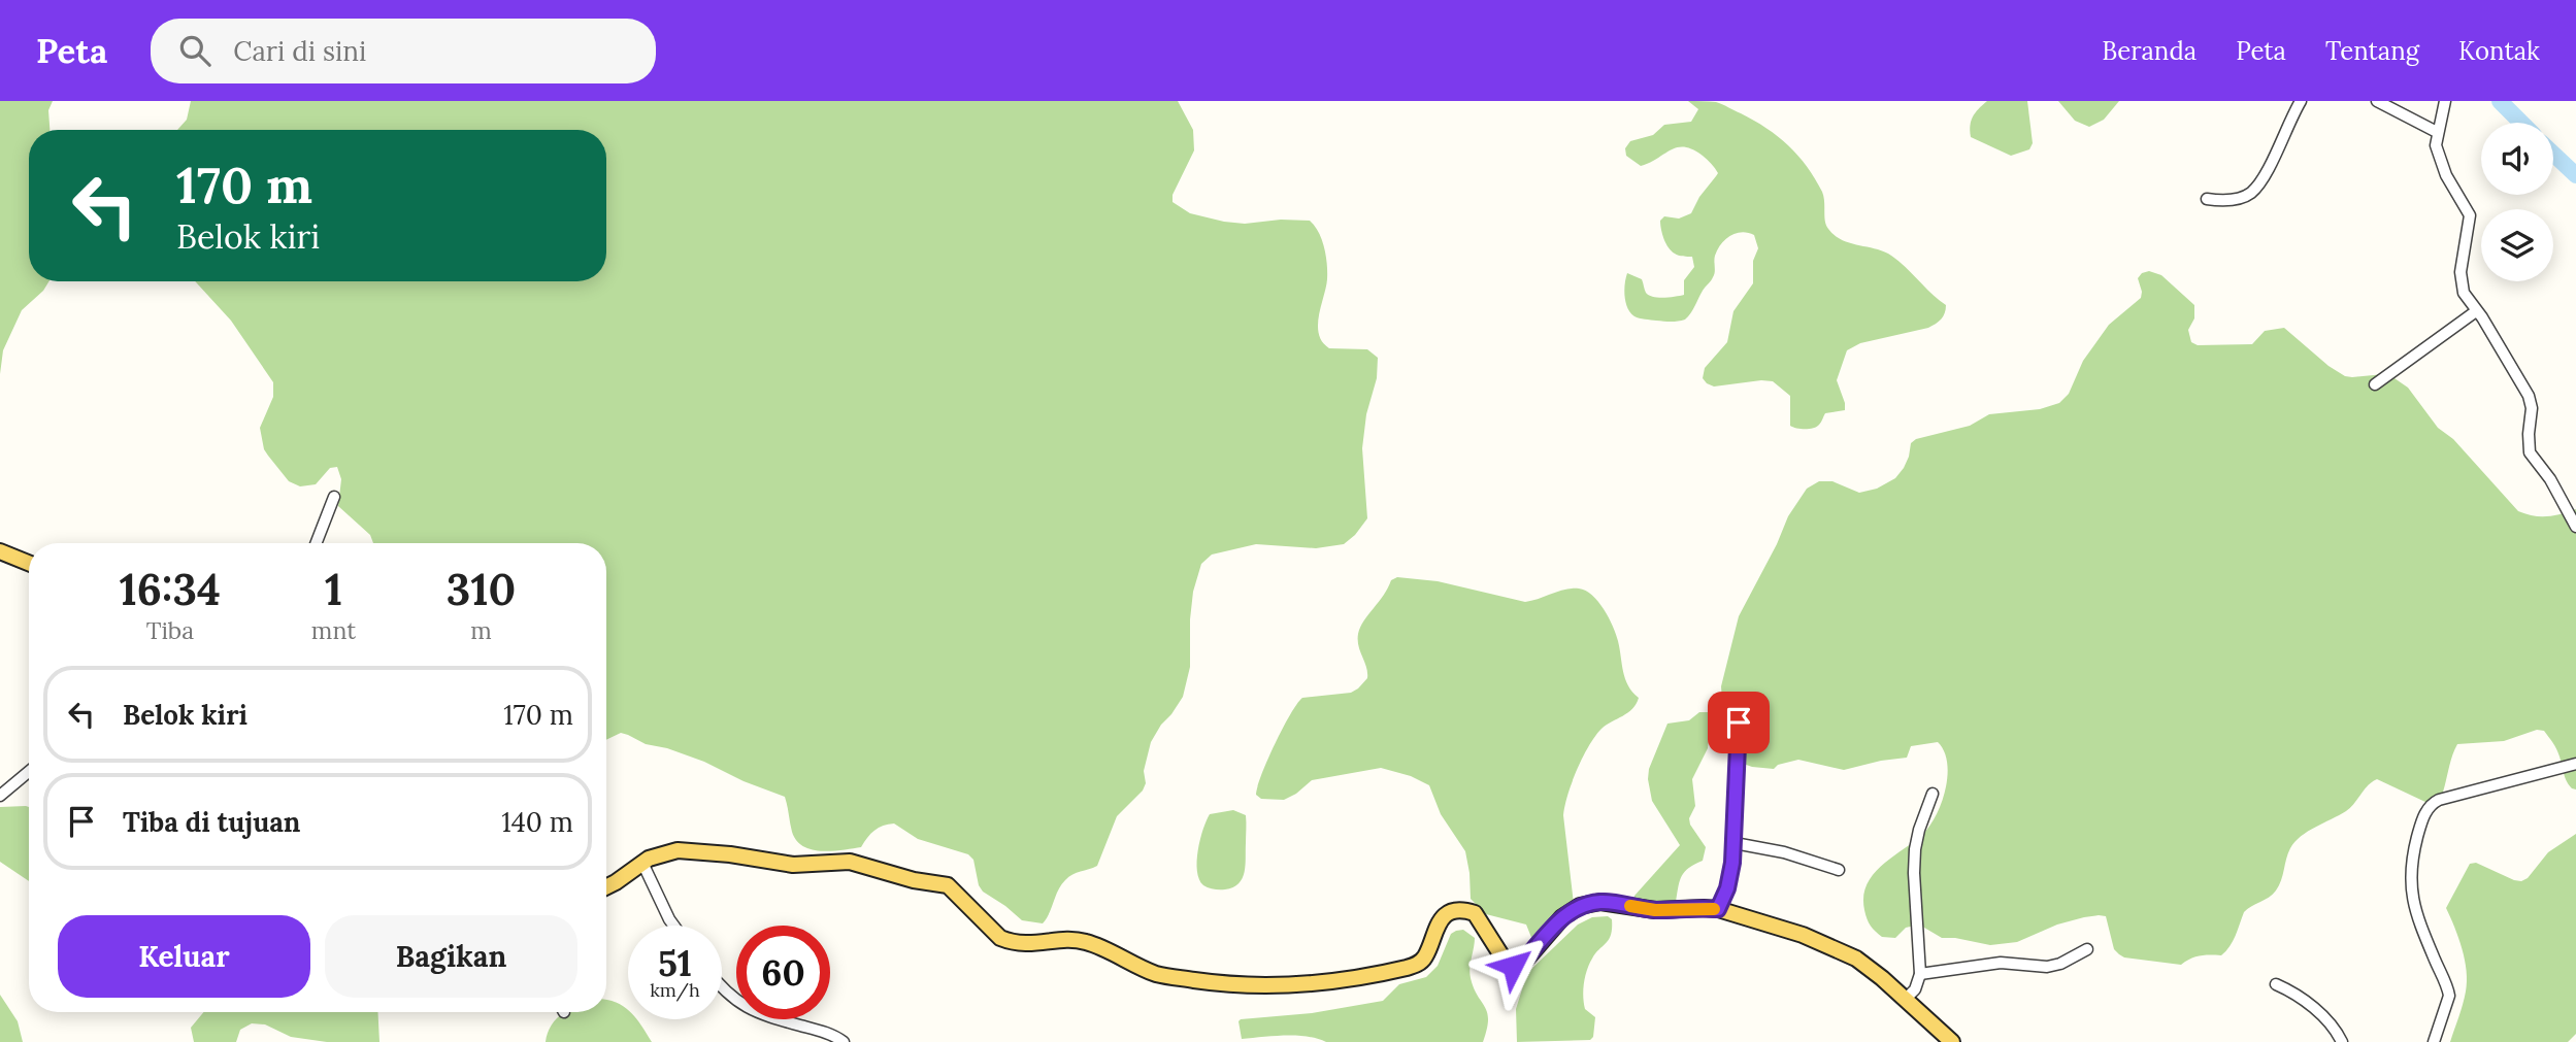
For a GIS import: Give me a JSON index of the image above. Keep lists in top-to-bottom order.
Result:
{
  "page": {
    "header": "Peta",
    "search": "Cari di sini",
    "nav": [
      "Beranda",
      "Peta",
      "Tentang",
      "Kontak"
    ],
    "turn": ["170 m", "Belok kiri"],
    "eta": [
      "16:34",
      "Tiba",
      "1",
      "mnt",
      "310",
      "m"
    ],
    "list": [
      {
        "name": "Belok kiri",
        "value": "170 m"
      },
      {
        "name": "Tiba di tujuan",
        "value": "140 m"
      }
    ],
    "buttons": ["Keluar", "Bagikan"],
    "speed": "51 km/h",
    "limit": "60"
  }
}
